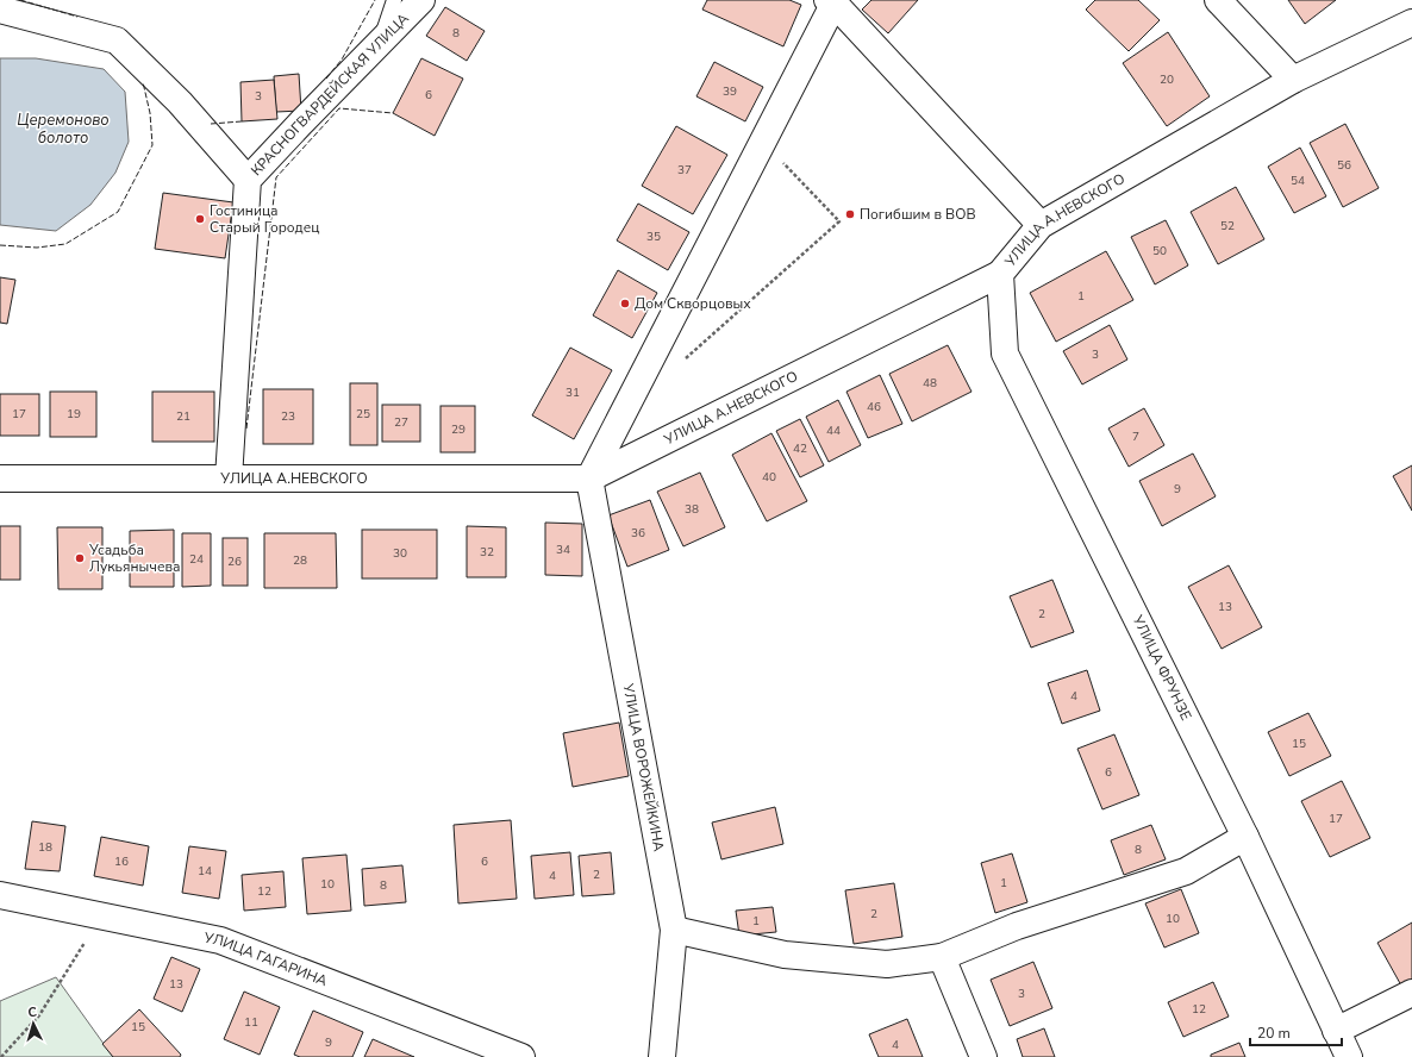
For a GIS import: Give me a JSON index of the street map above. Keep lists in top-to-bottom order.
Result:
{
  "streets": {
    "street": [
      "КРАСНОГВАРДЕЙСКАЯ УЛИЦА",
      "УЛИЦА А.НЕВСКОГО",
      "УЛИЦА ФРУНЗЕ",
      "УЛИЦА ВОРОЖЕЙКИНА",
      "УЛИЦА ГАГАРИНА"
    ]
  },
  "crossings": [
    ["КРАСНОГВАРДЕЙСКАЯ УЛИЦА", "УЛИЦА А.НЕВСКОГО"],
    ["УЛИЦА А.НЕВСКОГО", "УЛИЦА ФРУНЗЕ"],
    ["УЛИЦА А.НЕВСКОГО", "УЛИЦА ВОРОЖЕЙКИНА"]
  ],
  "water": ["Церемоново болото"],
  "places": [
    "Погибшим в ВОВ",
    "Гостиница Старый Городец",
    "Дом Скворцовых",
    "Усадьба Лукьянычева"
  ],
  "house_numbers": [
    "8",
    "20",
    "39",
    "6",
    "3",
    "56",
    "37",
    "54",
    "52",
    "35",
    "50",
    "1",
    "3",
    "48",
    "31",
    "46",
    "17",
    "19",
    "25",
    "21",
    "23",
    "27",
    "29",
    "44",
    "7",
    "42",
    "40",
    "9",
    "38",
    "36",
    "34",
    "32",
    "30",
    "24",
    "28",
    "26",
    "13",
    "2",
    "4",
    "15",
    "6",
    "17",
    "18",
    "8",
    "16",
    "6",
    "14",
    "2",
    "4",
    "1",
    "10",
    "8",
    "12",
    "2",
    "10",
    "1",
    "13",
    "3",
    "12",
    "11",
    "15",
    "9",
    "4"
  ],
  "scale_bar": "20 m",
  "north": "top"
}
